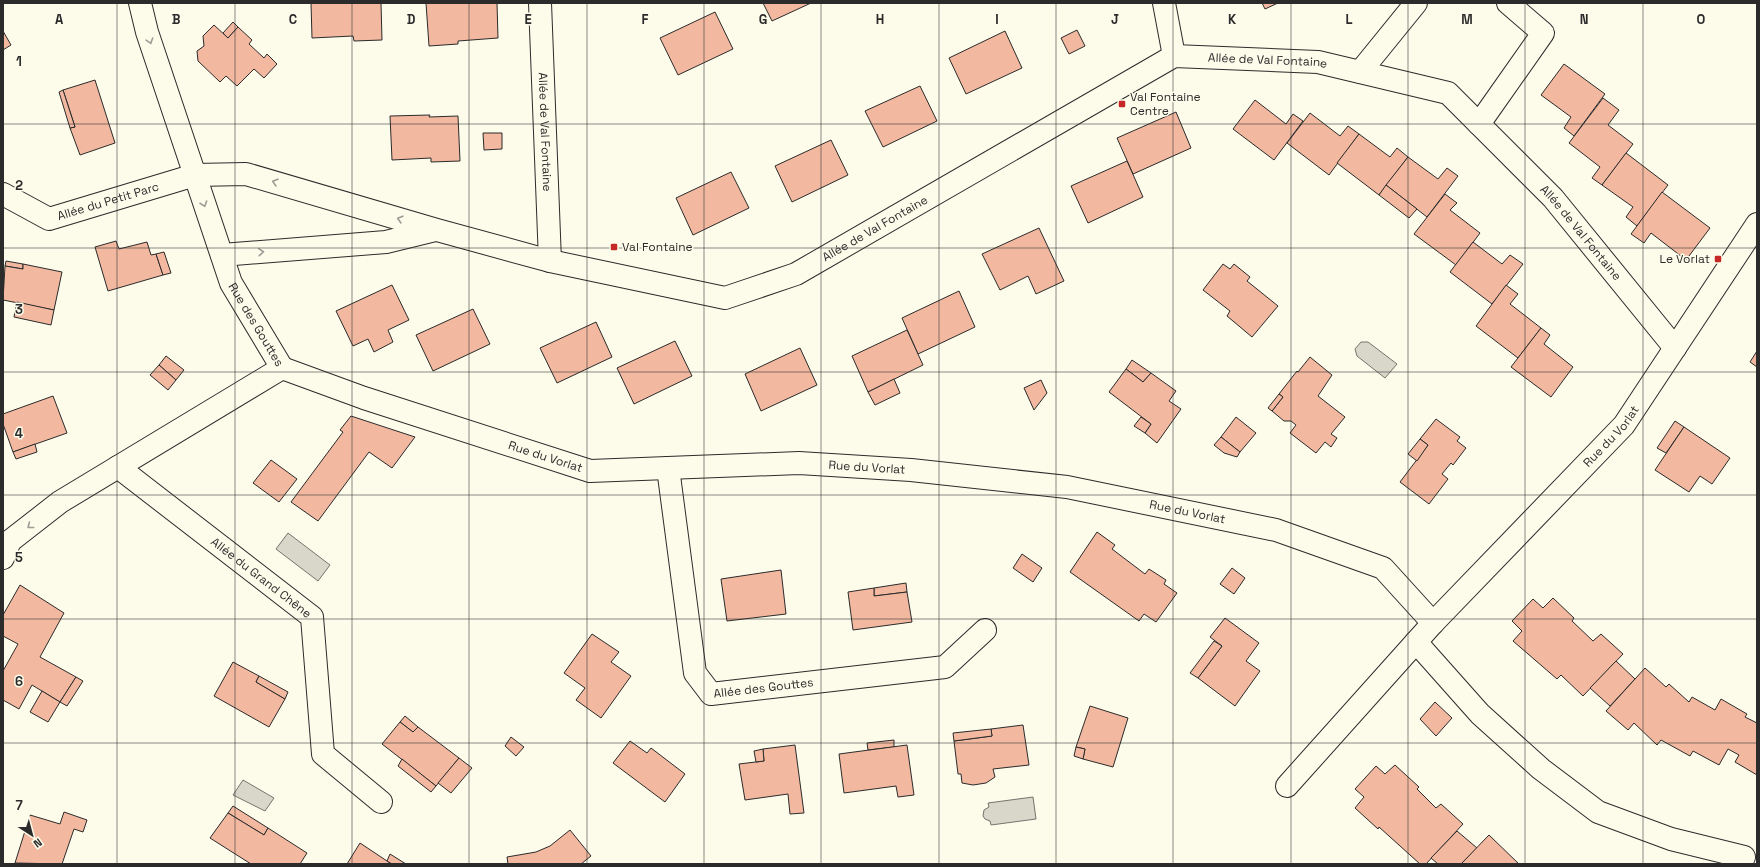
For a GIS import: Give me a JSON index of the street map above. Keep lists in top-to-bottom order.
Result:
{
  "streets": {
    "street": [
      "Allée de Val Fontaine",
      "Allée du Petit Parc",
      "Rue des Gouttes",
      "Rue du Vorlat",
      "Allée du Grand Chêne",
      "Allée des Gouttes"
    ]
  },
  "crossings": [
    ["Allée de Val Fontaine", "Allée du Petit Parc"],
    ["Allée de Val Fontaine", "Rue des Gouttes"],
    ["Allée de Val Fontaine", "Rue du Vorlat"],
    ["Allée du Petit Parc", "Rue des Gouttes"],
    ["Rue des Gouttes", "Rue du Vorlat"],
    ["Rue des Gouttes", "Allée du Grand Chêne"],
    ["Rue du Vorlat", "Allée des Gouttes"]
  ],
  "one_way": ["Rue des Gouttes"],
  "places": {
    "transit": ["Val Fontaine Centre", "Val Fontaine", "Le Vorlat"]
  },
  "north": "bottom right",
  "grid": {
    "columns": [
      "A",
      "B",
      "C",
      "D",
      "E",
      "F",
      "G",
      "H",
      "I",
      "J",
      "K",
      "L",
      "M",
      "N",
      "O"
    ],
    "rows": [
      "1",
      "2",
      "3",
      "4",
      "5",
      "6",
      "7"
    ]
  }
}
